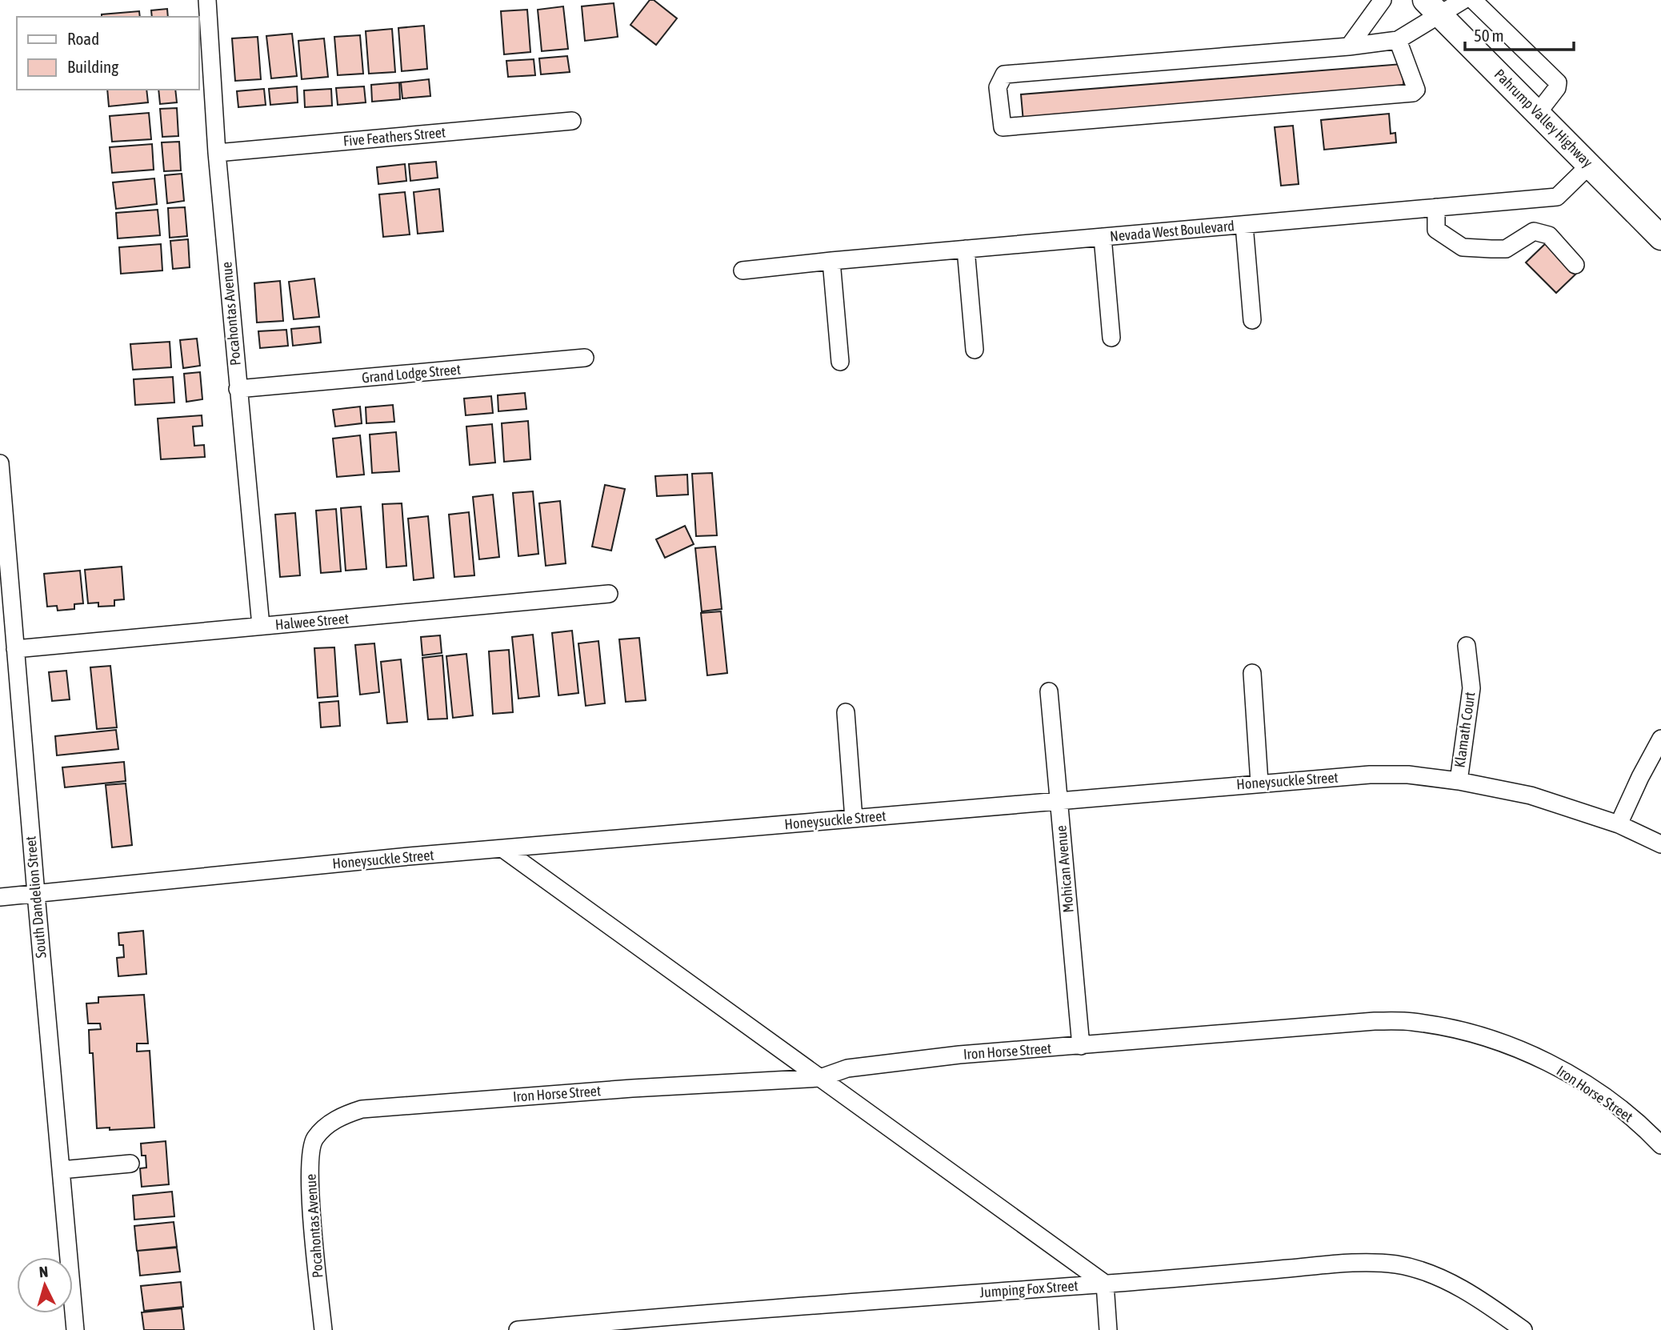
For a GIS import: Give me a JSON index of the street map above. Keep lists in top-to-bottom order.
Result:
{
  "streets": {
    "highway": ["Pahrump Valley Highway"],
    "street": [
      "Five Feathers Street",
      "Nevada West Boulevard",
      "Pocahontas Avenue",
      "Grand Lodge Street",
      "Halwee Street",
      "Klamath Court",
      "Honeysuckle Street",
      "Mohican Avenue",
      "South Dandelion Street",
      "Iron Horse Street",
      "Jumping Fox Street"
    ]
  },
  "crossings": [
    ["Pahrump Valley Highway", "Nevada West Boulevard"],
    ["Five Feathers Street", "Pocahontas Avenue"],
    ["Pocahontas Avenue", "Grand Lodge Street"],
    ["Pocahontas Avenue", "Halwee Street"],
    ["Pocahontas Avenue", "Iron Horse Street"],
    ["Halwee Street", "South Dandelion Street"],
    ["Klamath Court", "Honeysuckle Street"],
    ["Honeysuckle Street", "Mohican Avenue"],
    ["Honeysuckle Street", "South Dandelion Street"],
    ["Mohican Avenue", "Iron Horse Street"]
  ],
  "legend": ["Road", "Building"],
  "scale_bar": "50 m",
  "north": "top"
}
